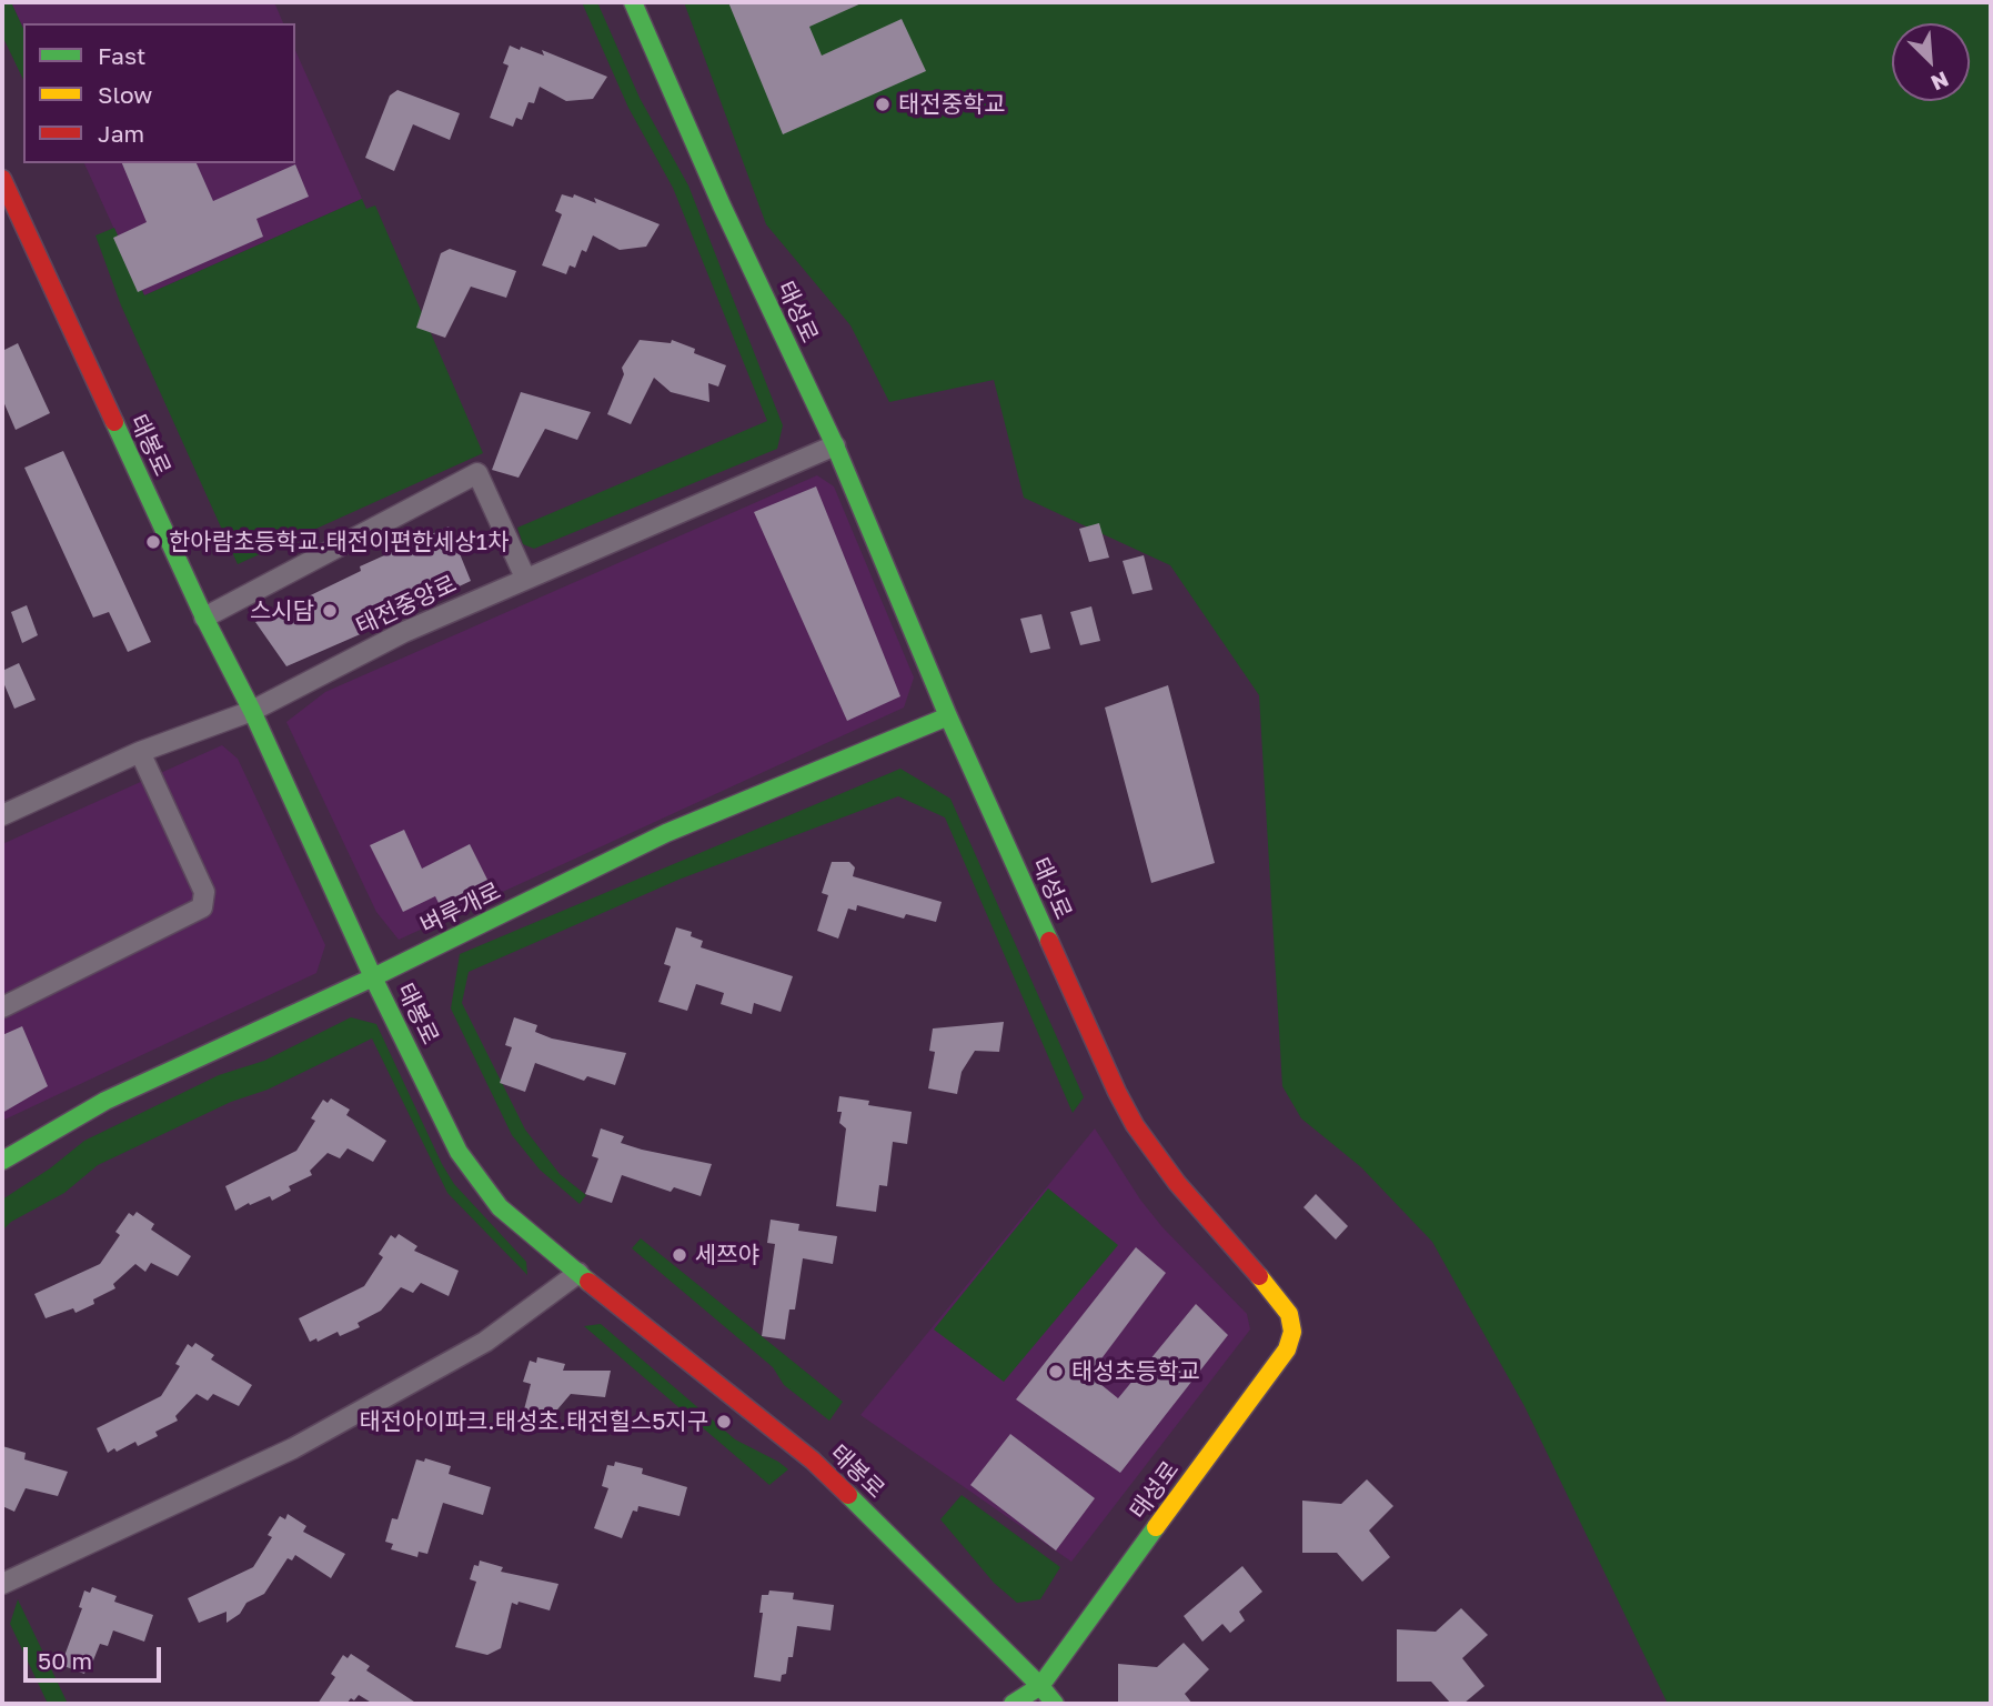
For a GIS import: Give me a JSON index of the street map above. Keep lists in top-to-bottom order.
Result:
{
  "streets": {
    "street": [
      "태성로",
      "태봉로",
      "태전중앙로",
      "벼루개로"
    ]
  },
  "crossings": [
    ["태성로", "태봉로"],
    ["태성로", "태전중앙로"],
    ["태성로", "벼루개로"],
    ["태봉로", "태전중앙로"],
    ["태봉로", "벼루개로"]
  ],
  "places": [
    "태전중학교",
    "한아람초등학교.태전이편한세상1차",
    "스시담",
    "세쯔야",
    "태성초등학교",
    "태전아이파크.태성초.태전힐스5지구"
  ],
  "legend": ["Fast", "Slow", "Jam"],
  "scale_bar": "50 m",
  "north": "bottom right"
}
